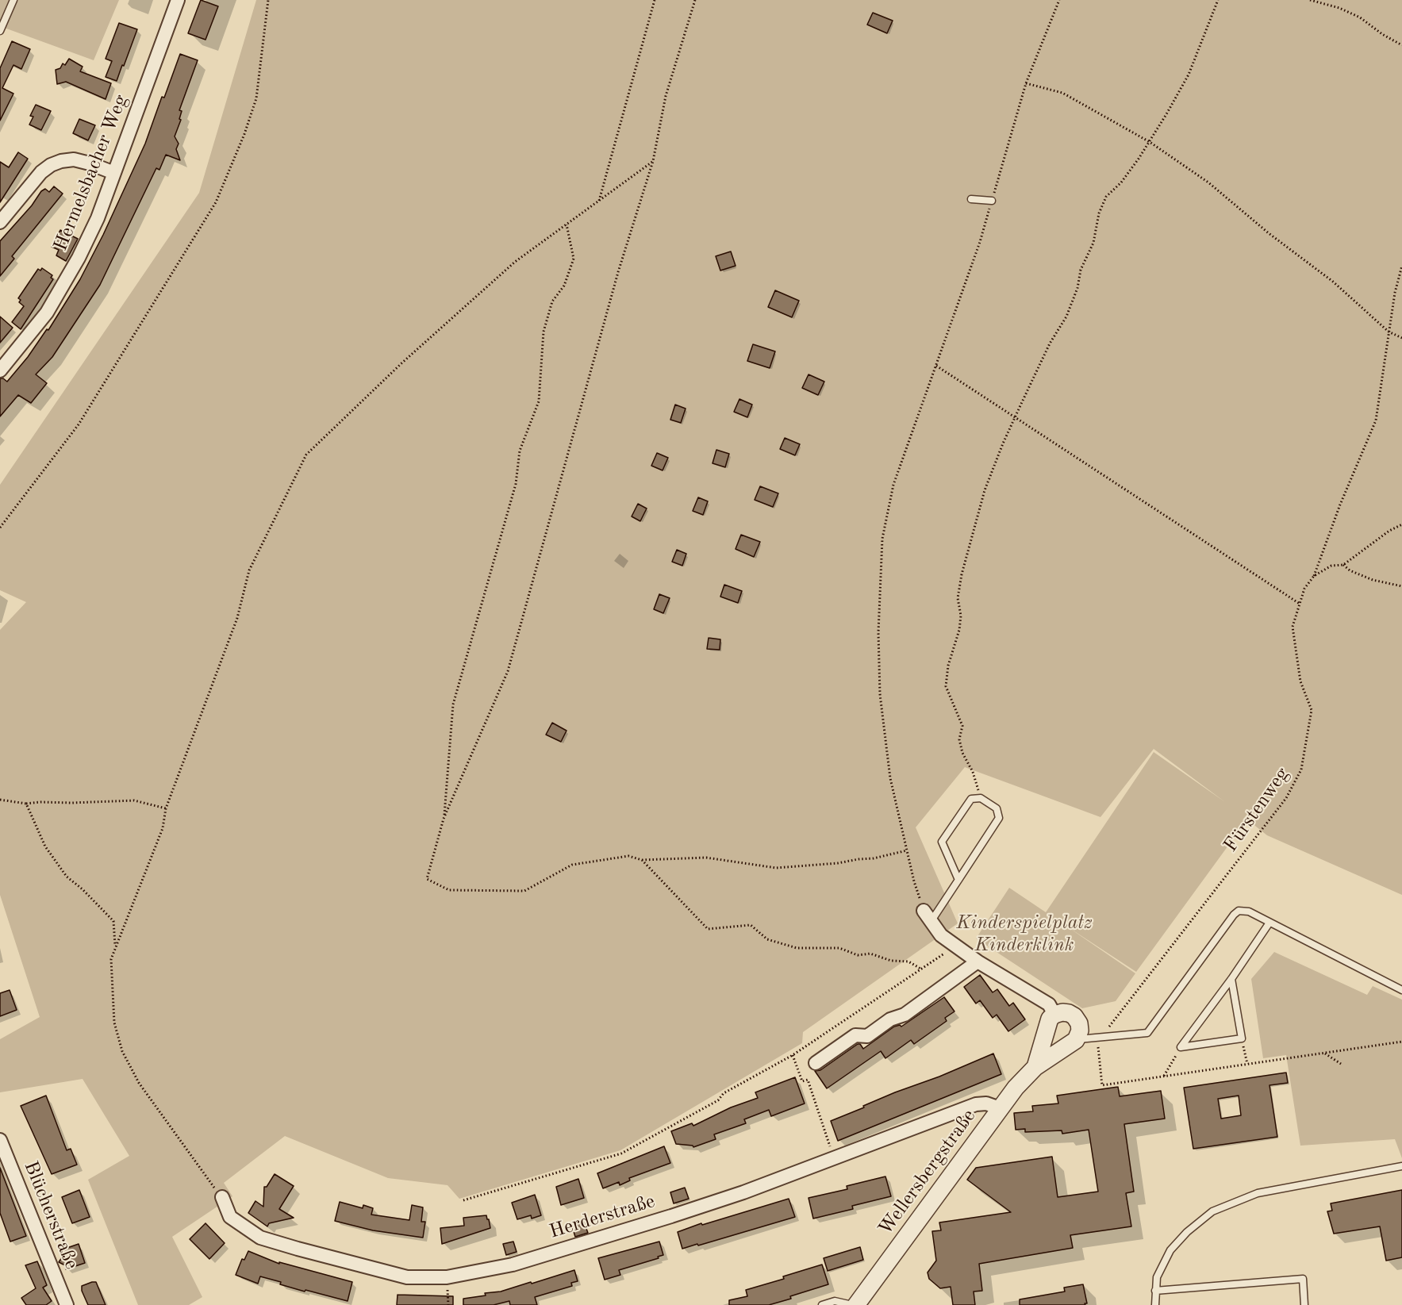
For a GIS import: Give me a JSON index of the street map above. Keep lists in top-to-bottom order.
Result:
{
  "streets": {
    "street": [
      "Hermelsbacher Weg",
      "Wellersbergstraße",
      "Blücherstraße",
      "Herderstraße"
    ],
    "path": ["Fürstenweg"]
  },
  "crossings": [
    ["Wellersbergstraße", "Herderstraße"]
  ],
  "parks": ["Kinderspielplatz Kinderklink"]
}
